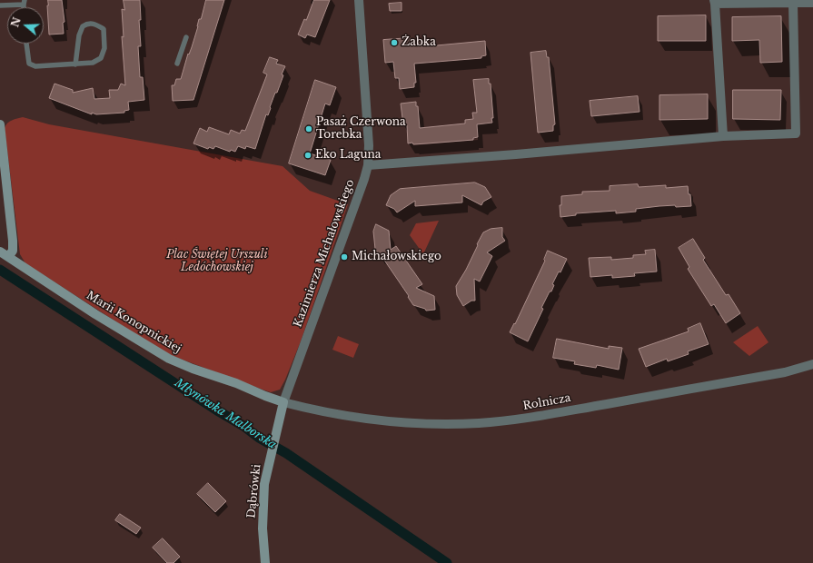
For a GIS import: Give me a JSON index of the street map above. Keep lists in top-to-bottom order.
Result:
{
  "streets": {
    "street": [
      "Kazimierza Michałowskiego",
      "Marii Konopnickiej",
      "Rolnicza",
      "Dąbrówki"
    ]
  },
  "crossings": [
    ["Kazimierza Michałowskiego", "Marii Konopnickiej"],
    ["Kazimierza Michałowskiego", "Rolnicza"],
    ["Kazimierza Michałowskiego", "Dąbrówki"],
    ["Marii Konopnickiej", "Rolnicza"],
    ["Marii Konopnickiej", "Dąbrówki"],
    ["Rolnicza", "Dąbrówki"]
  ],
  "water": ["Młynówka Malborska"],
  "parks": ["Plac Świętej Urszuli Ledóchowskiej"],
  "places": [
    "Żabka",
    "Pasaż Czerwona Torebka",
    "Eko Laguna",
    "Michałowskiego"
  ],
  "north": "left"
}
